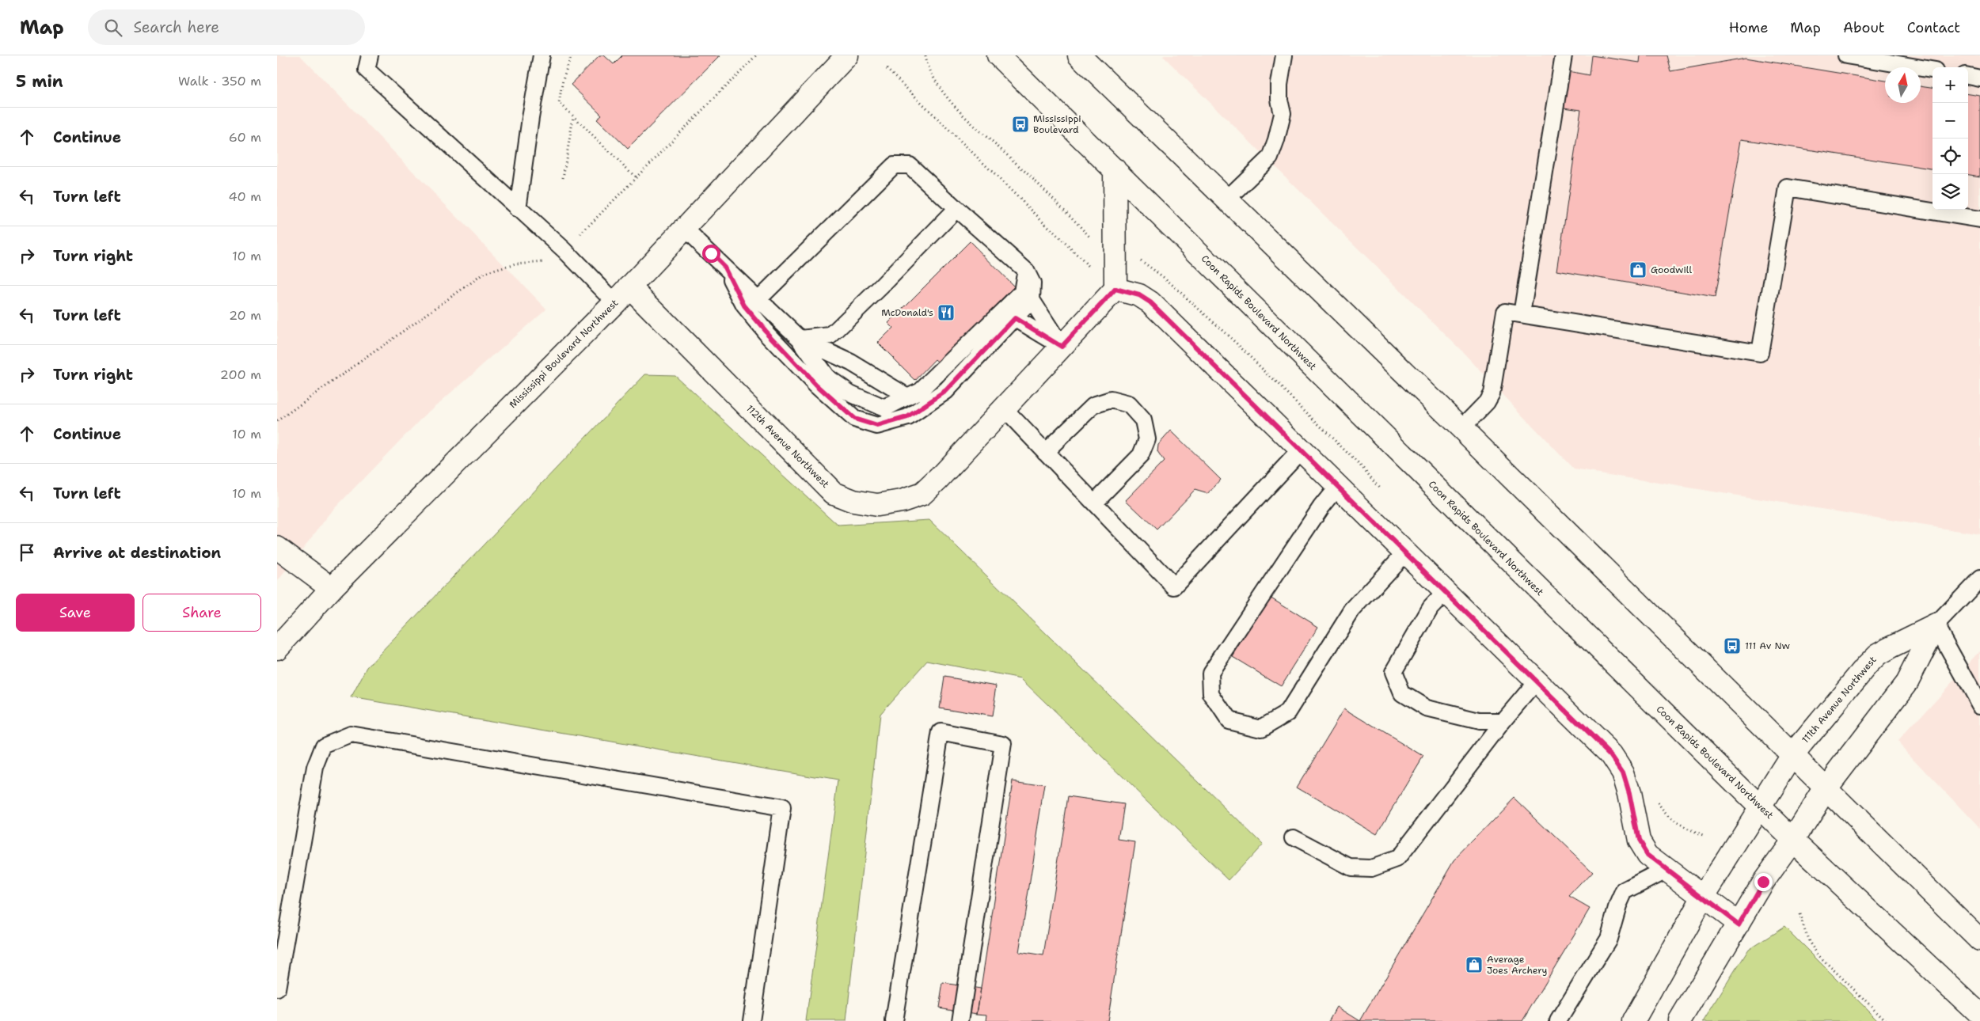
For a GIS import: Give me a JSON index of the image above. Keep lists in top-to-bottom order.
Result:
{
  "streets": {
    "street": [
      "Coon Rapids Boulevard Northwest",
      "Mississippi Boulevard Northwest",
      "112th Avenue Northwest",
      "111th Avenue Northwest"
    ]
  },
  "crossings": [
    ["Coon Rapids Boulevard Northwest", "111th Avenue Northwest"],
    ["Mississippi Boulevard Northwest", "112th Avenue Northwest"]
  ],
  "places": {
    "bus stop": ["Mississippi Boulevard", "111 Av Nw"],
    "shop": ["Goodwill", "Average Joes Archery"],
    "restaurant": ["McDonald's"]
  },
  "north": "top",
  "page": {
    "header": "Map",
    "search": "Search here",
    "nav": [
      "Home",
      "Map",
      "About",
      "Contact"
    ],
    "heading": ["5 min", "Walk · 350 m"],
    "map_buttons": ["+", "−"],
    "list": [
      ["Continue", "60 m"],
      ["Turn left", "40 m"],
      ["Turn right", "10 m"],
      ["Turn left", "20 m"],
      ["Turn right", "200 m"],
      ["Continue", "10 m"],
      ["Turn left", "10 m"],
      "Arrive at destination"
    ],
    "buttons": ["Save", "Share"]
  }
}
